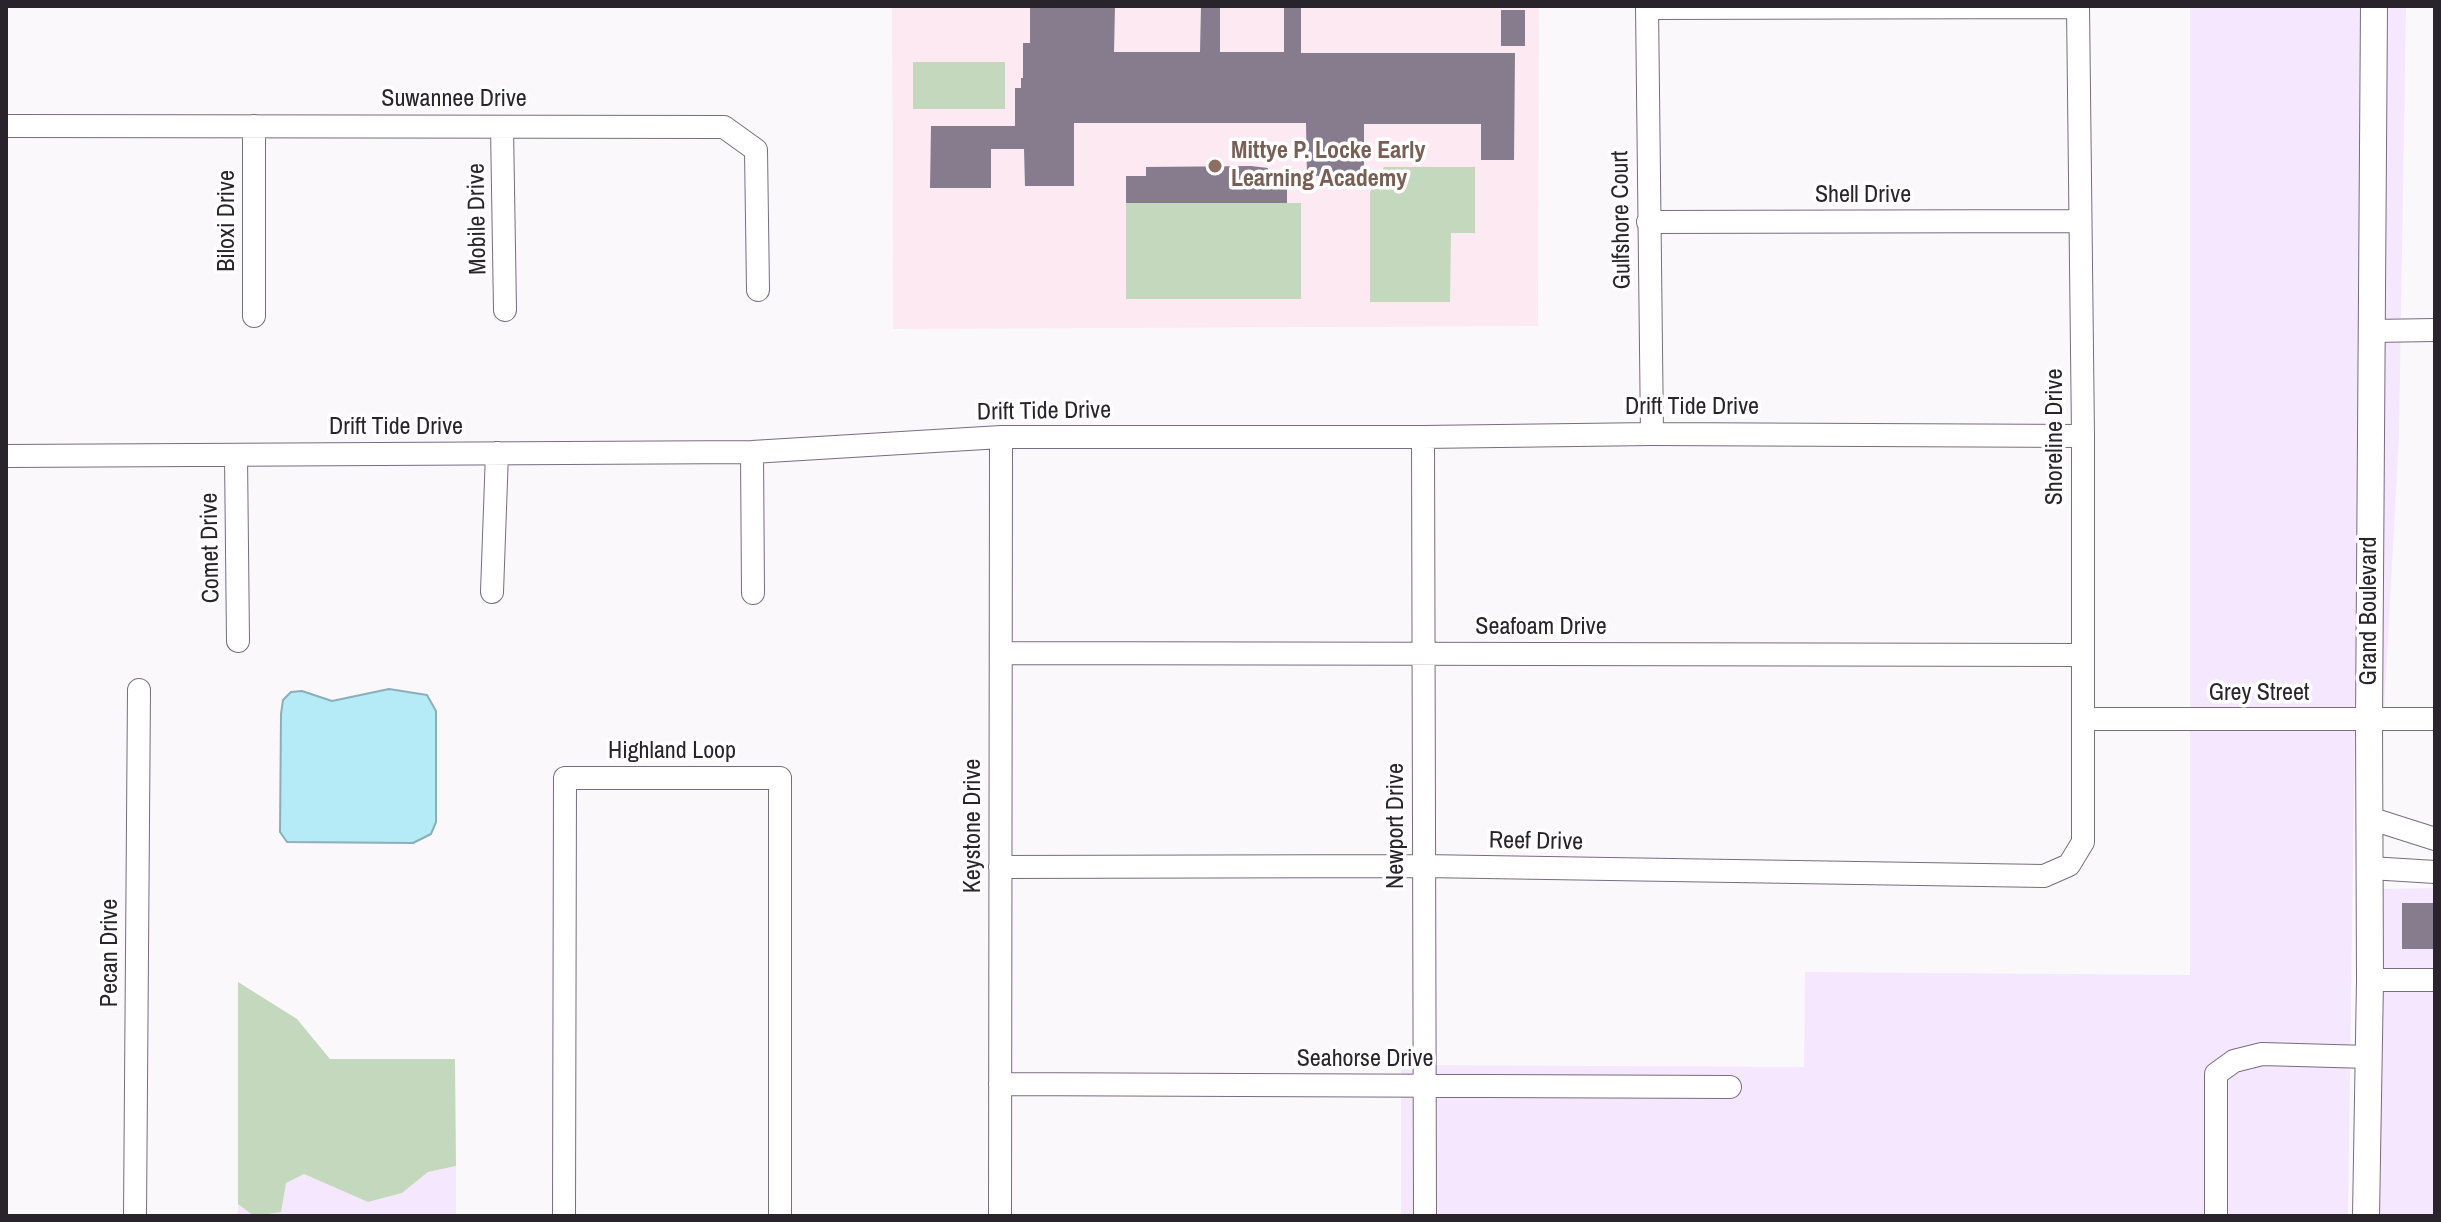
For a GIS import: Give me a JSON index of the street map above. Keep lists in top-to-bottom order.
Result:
{
  "streets": {
    "main road": ["Grand Boulevard"],
    "street": [
      "Suwannee Drive",
      "Shell Drive",
      "Mobile Drive",
      "Gulfshore Court",
      "Biloxi Drive",
      "Drift Tide Drive",
      "Shoreline Drive",
      "Comet Drive",
      "Seafoam Drive",
      "Grey Street",
      "Highland Loop",
      "Keystone Drive",
      "Newport Drive",
      "Reef Drive",
      "Pecan Drive",
      "Seahorse Drive"
    ]
  },
  "crossings": [
    ["Suwannee Drive", "Mobile Drive"],
    ["Suwannee Drive", "Biloxi Drive"],
    ["Shell Drive", "Gulfshore Court"],
    ["Shell Drive", "Shoreline Drive"],
    ["Gulfshore Court", "Drift Tide Drive"],
    ["Drift Tide Drive", "Shoreline Drive"],
    ["Drift Tide Drive", "Comet Drive"],
    ["Drift Tide Drive", "Keystone Drive"],
    ["Drift Tide Drive", "Newport Drive"],
    ["Shoreline Drive", "Seafoam Drive"],
    ["Shoreline Drive", "Grey Street"],
    ["Shoreline Drive", "Reef Drive"],
    ["Grand Boulevard", "Grey Street"],
    ["Seafoam Drive", "Keystone Drive"],
    ["Seafoam Drive", "Newport Drive"],
    ["Keystone Drive", "Reef Drive"],
    ["Keystone Drive", "Seahorse Drive"],
    ["Newport Drive", "Reef Drive"],
    ["Newport Drive", "Seahorse Drive"]
  ],
  "places": ["Mittye P. Locke Early Learning Academy"]
}
